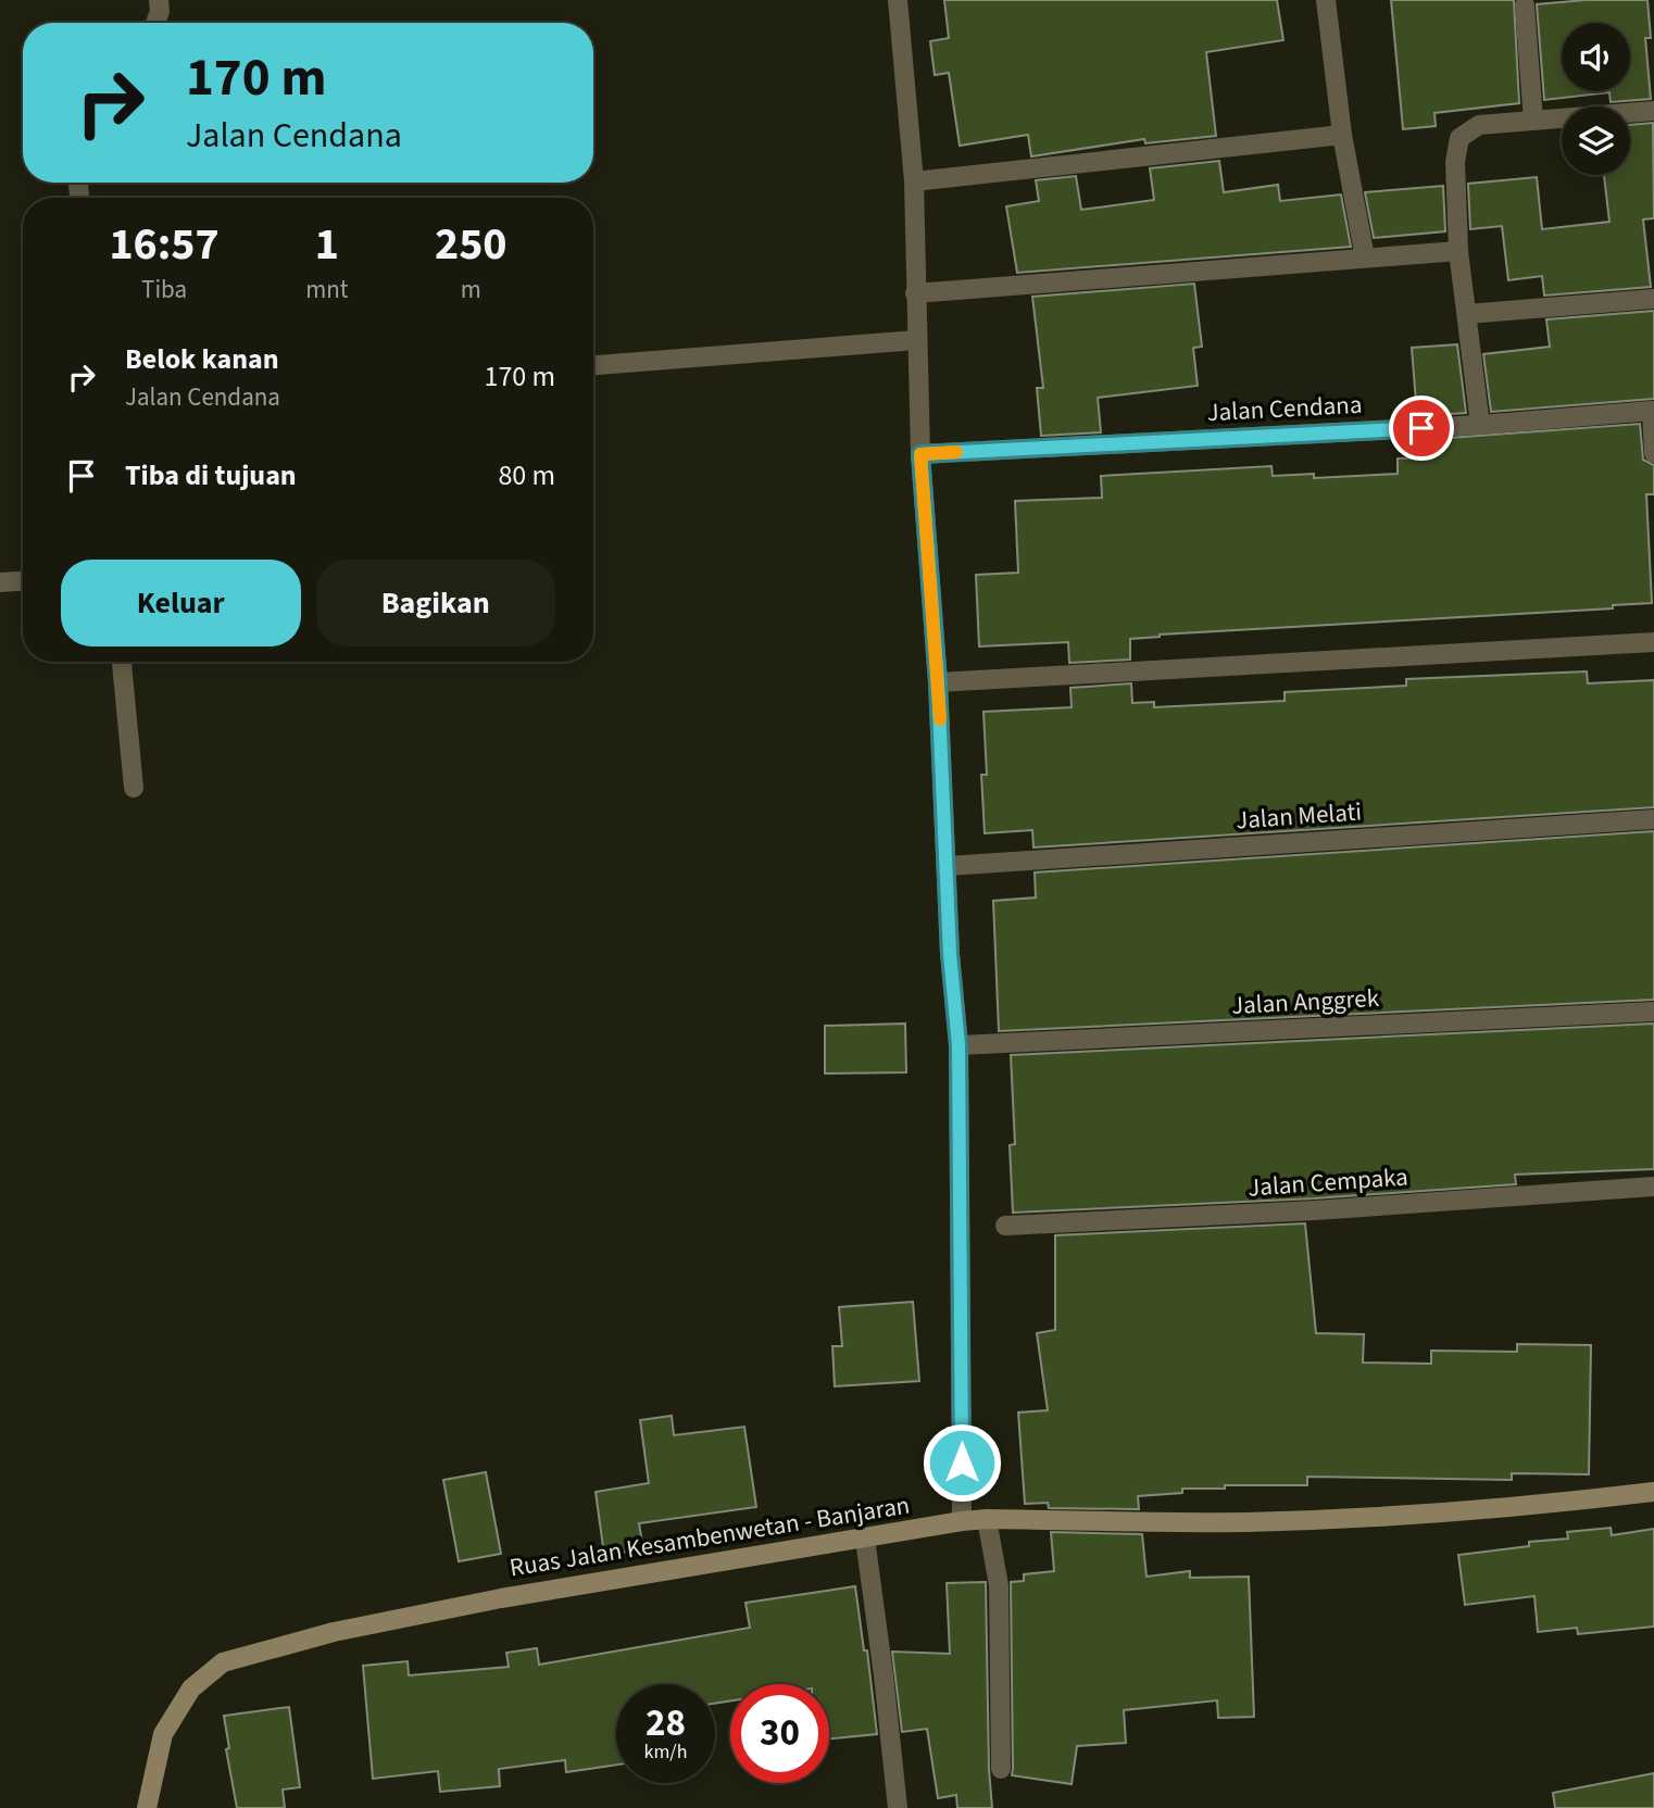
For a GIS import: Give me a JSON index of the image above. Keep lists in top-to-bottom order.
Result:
{
  "streets": {
    "main road": ["Ruas Jalan Kesambenwetan - Banjaran"],
    "street": [
      "Jalan Cendana",
      "Jalan Melati",
      "Jalan Anggrek",
      "Jalan Cempaka"
    ]
  },
  "page": {
    "turn": ["170 m", "Jalan Cendana"],
    "eta": [
      "16:57",
      "Tiba",
      "1",
      "mnt",
      "250",
      "m"
    ],
    "list": [
      {
        "name": "Belok kanan",
        "note": "Jalan Cendana",
        "value": "170 m"
      },
      {
        "name": "Tiba di tujuan",
        "value": "80 m"
      }
    ],
    "buttons": ["Keluar", "Bagikan"],
    "speed": "28 km/h",
    "limit": "30"
  }
}
